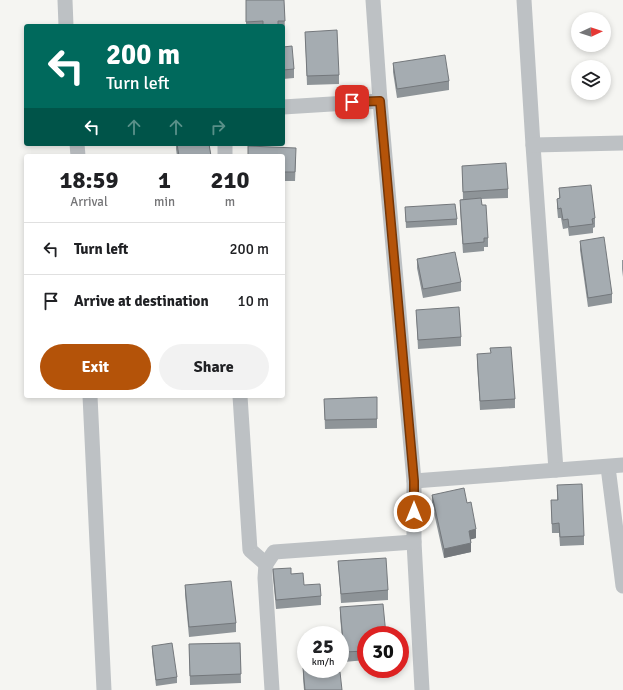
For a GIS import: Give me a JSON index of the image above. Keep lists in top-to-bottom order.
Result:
{
  "north": "right",
  "page": {
    "turn": ["200 m", "Turn left"],
    "eta": [
      "18:59",
      "Arrival",
      "1",
      "min",
      "210",
      "m"
    ],
    "list": [
      {
        "name": "Turn left",
        "value": "200 m"
      },
      {
        "name": "Arrive at destination",
        "value": "10 m"
      }
    ],
    "buttons": ["Exit", "Share"],
    "speed": "25 km/h",
    "limit": "30"
  }
}
